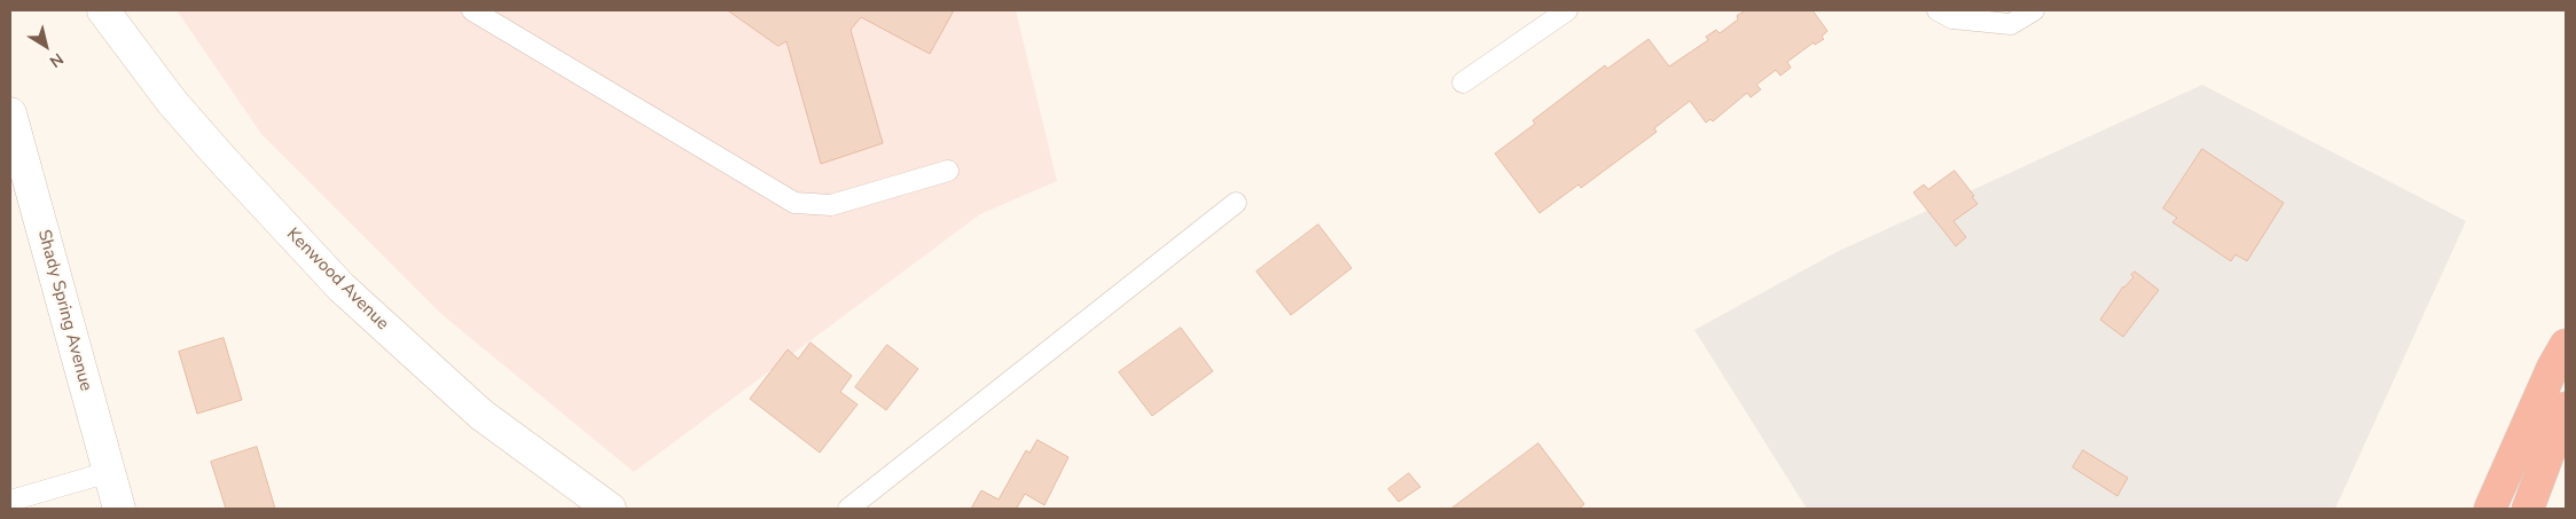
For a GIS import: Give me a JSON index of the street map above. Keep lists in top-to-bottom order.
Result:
{
  "streets": {
    "main road": ["Kenwood Avenue", "Shady Spring Avenue"]
  },
  "north": "bottom right"
}
